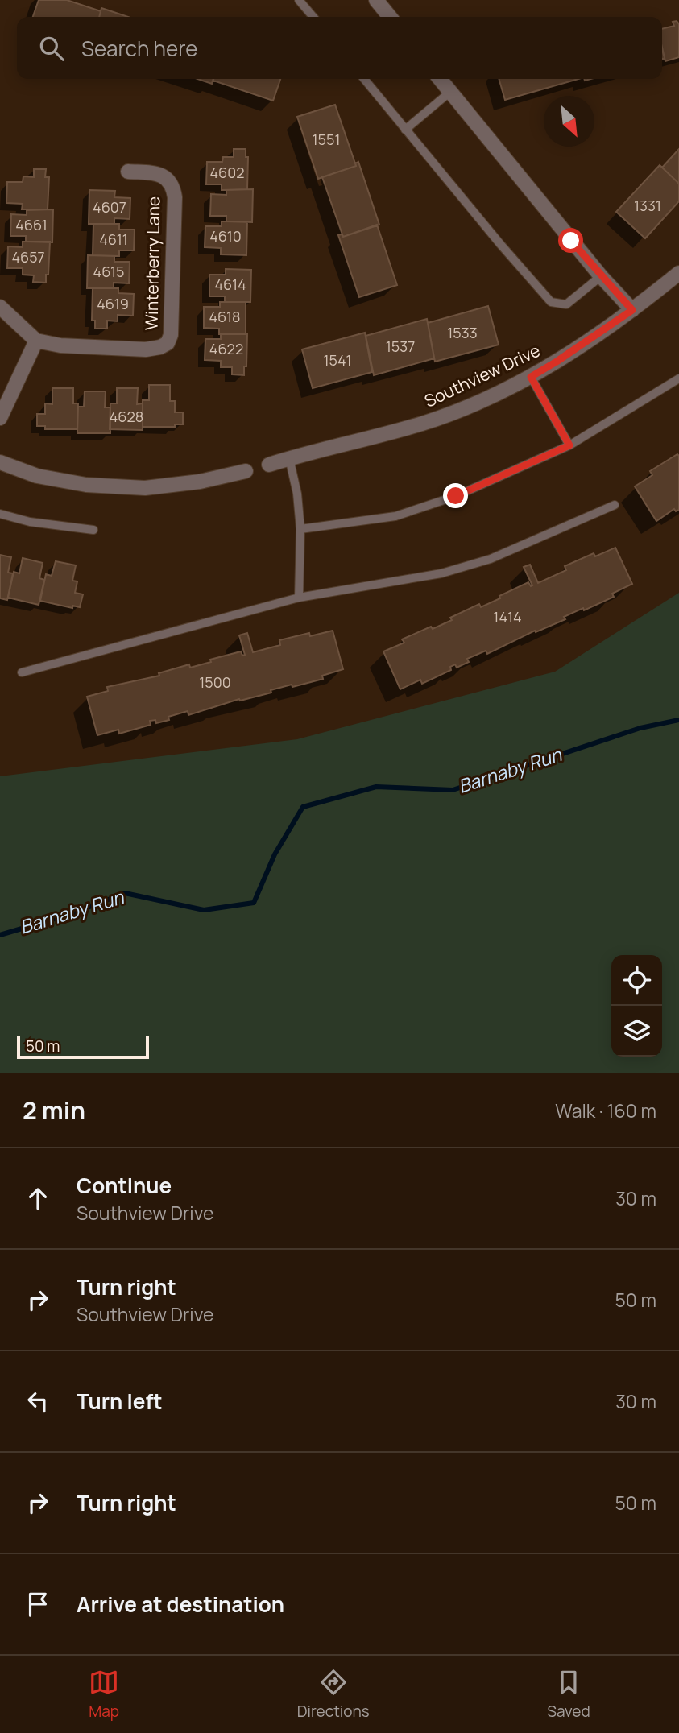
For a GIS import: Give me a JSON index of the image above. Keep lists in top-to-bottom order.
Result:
{
  "streets": {
    "street": ["Winterberry Lane", "Southview Drive"]
  },
  "water": ["Barnaby Run"],
  "house_numbers": [
    "1551",
    "4602",
    "1331",
    "4607",
    "4661",
    "4610",
    "4611",
    "4657",
    "4615",
    "4614",
    "4619",
    "4618",
    "1533",
    "1537",
    "4622",
    "1541",
    "4628",
    "1414",
    "1500"
  ],
  "scale_bar": "50 m",
  "north": "bottom right",
  "page": {
    "search": "Search here",
    "scale": "50 m",
    "heading": ["2 min", "Walk · 160 m"],
    "list": [
      ["Continue", "Southview Drive", "30 m"],
      ["Turn right", "Southview Drive", "50 m"],
      ["Turn left", "30 m"],
      ["Turn right", "50 m"],
      "Arrive at destination"
    ],
    "nav": ["Map", "Directions", "Saved"]
  }
}
